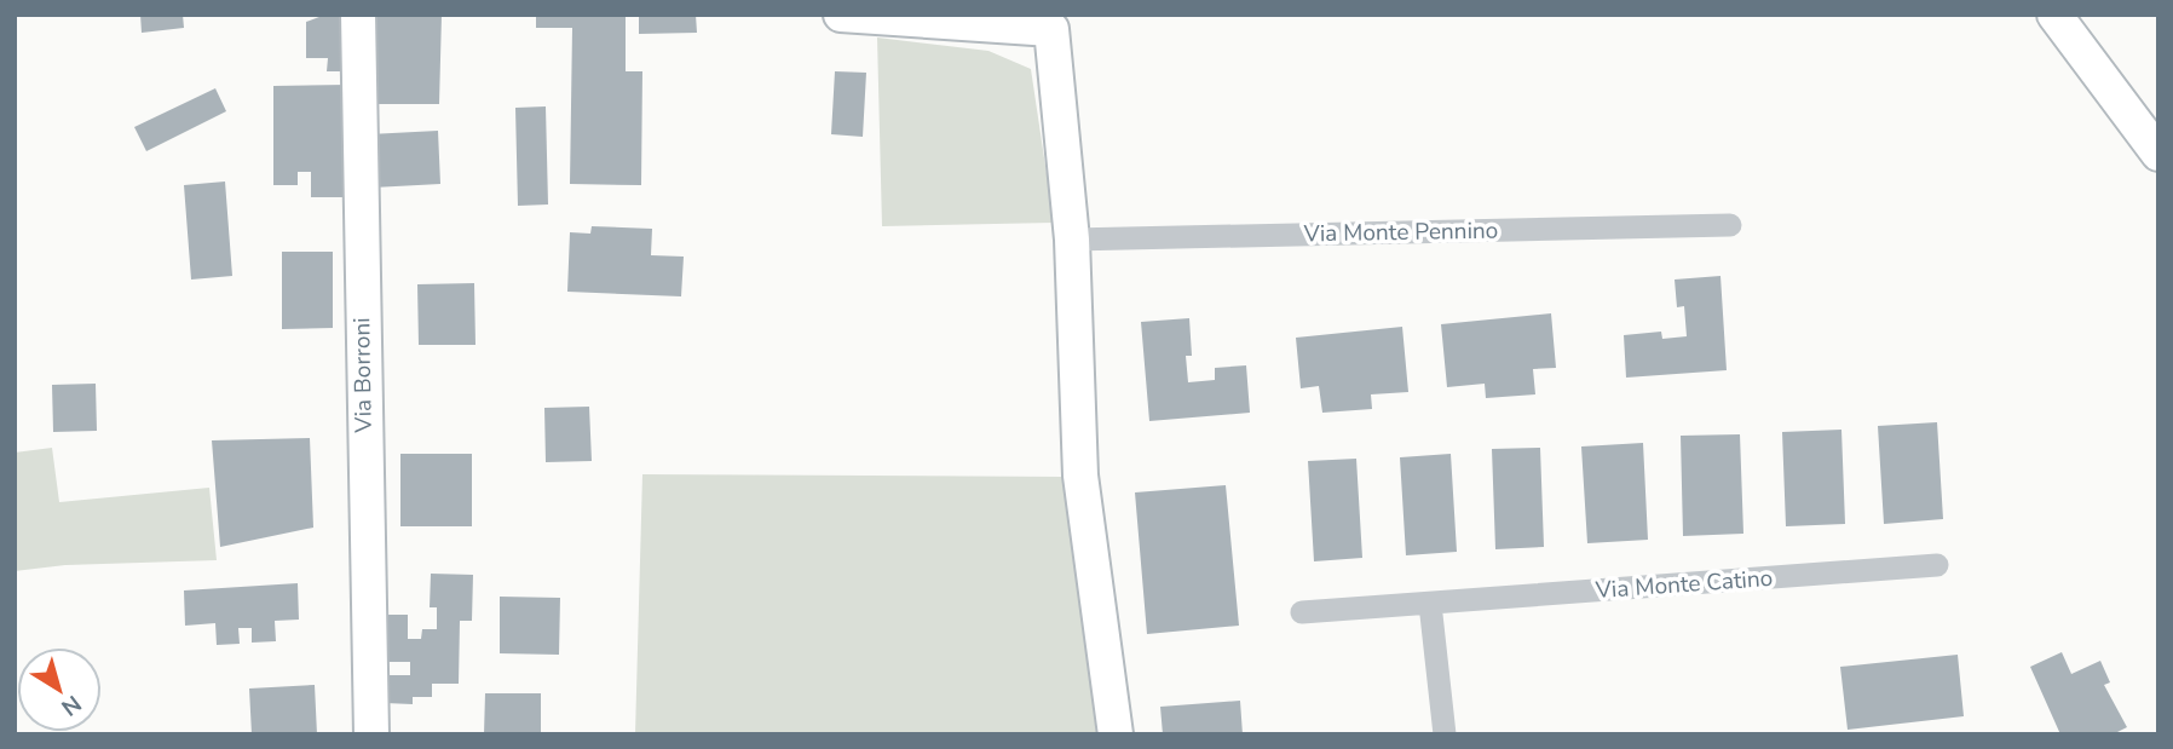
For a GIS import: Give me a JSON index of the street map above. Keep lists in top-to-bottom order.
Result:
{
  "streets": {
    "street": ["Via Monte Pennino", "Via Borroni", "Via Monte Catino"]
  },
  "north": "bottom right"
}
